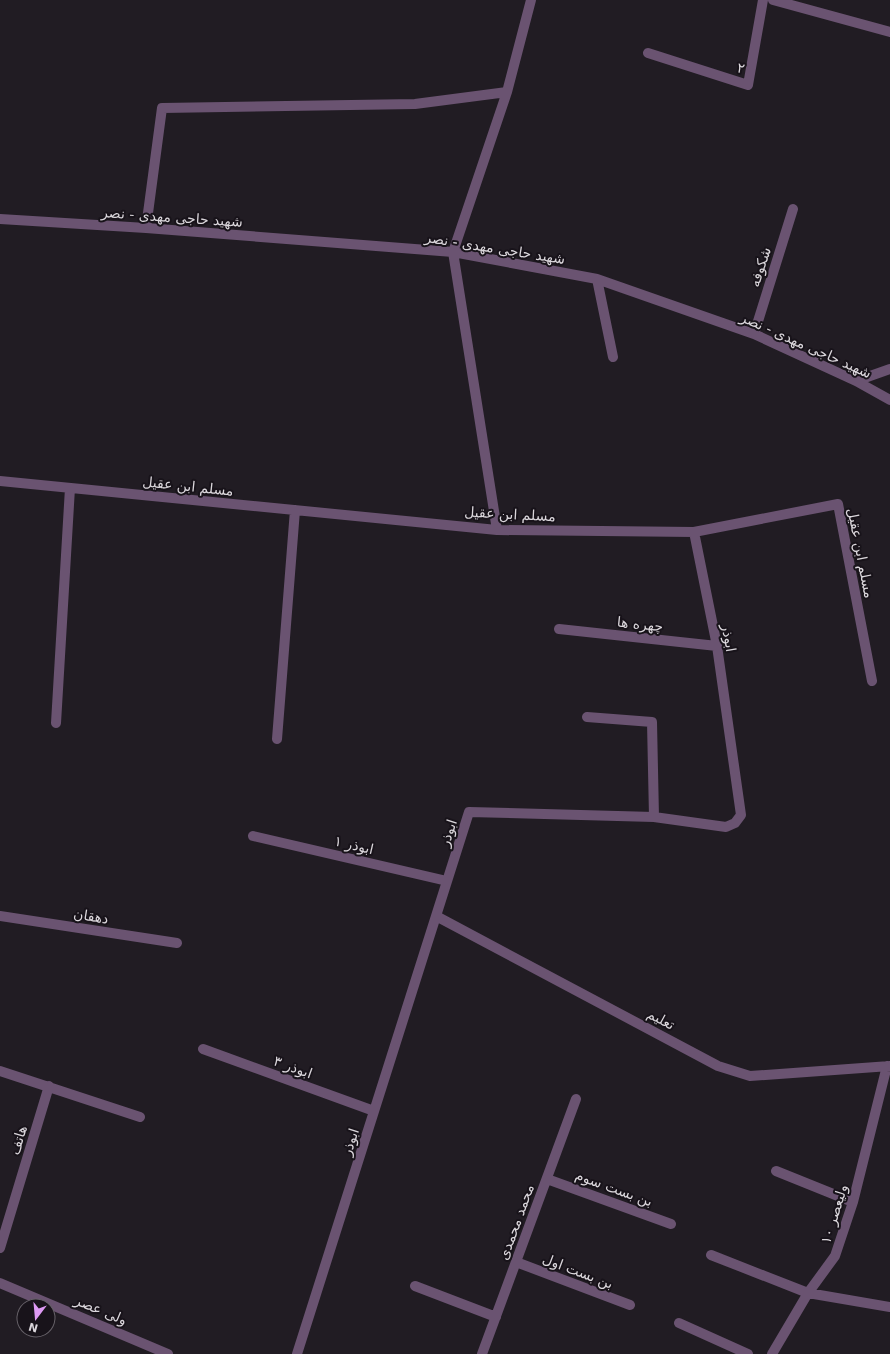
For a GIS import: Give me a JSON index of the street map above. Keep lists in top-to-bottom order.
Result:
{
  "streets": {
    "street": [
      "۲",
      "شهید حاجی مهدی - نصر",
      "شکوفه",
      "مسلم ابن عقیل",
      "چهره ها",
      "ابوذر",
      "ابوذر ۱",
      "دهقان",
      "تعلیم",
      "ابوذر ۳",
      "هاتف",
      "بن بست سوم",
      "۱۰ ولیعصر",
      "محمد محمدی",
      "بن بست اول",
      "ولی عصر"
    ]
  },
  "crossings": [
    ["شهید حاجی مهدی - نصر", "شکوفه"],
    ["مسلم ابن عقیل", "ابوذر"],
    ["چهره ها", "ابوذر"],
    ["ابوذر", "ابوذر ۱"],
    ["ابوذر", "تعلیم"],
    ["ابوذر", "ابوذر ۳"],
    ["تعلیم", "۱۰ ولیعصر"],
    ["بن بست سوم", "محمد محمدی"],
    ["محمد محمدی", "بن بست اول"]
  ],
  "north": "bottom"
}
